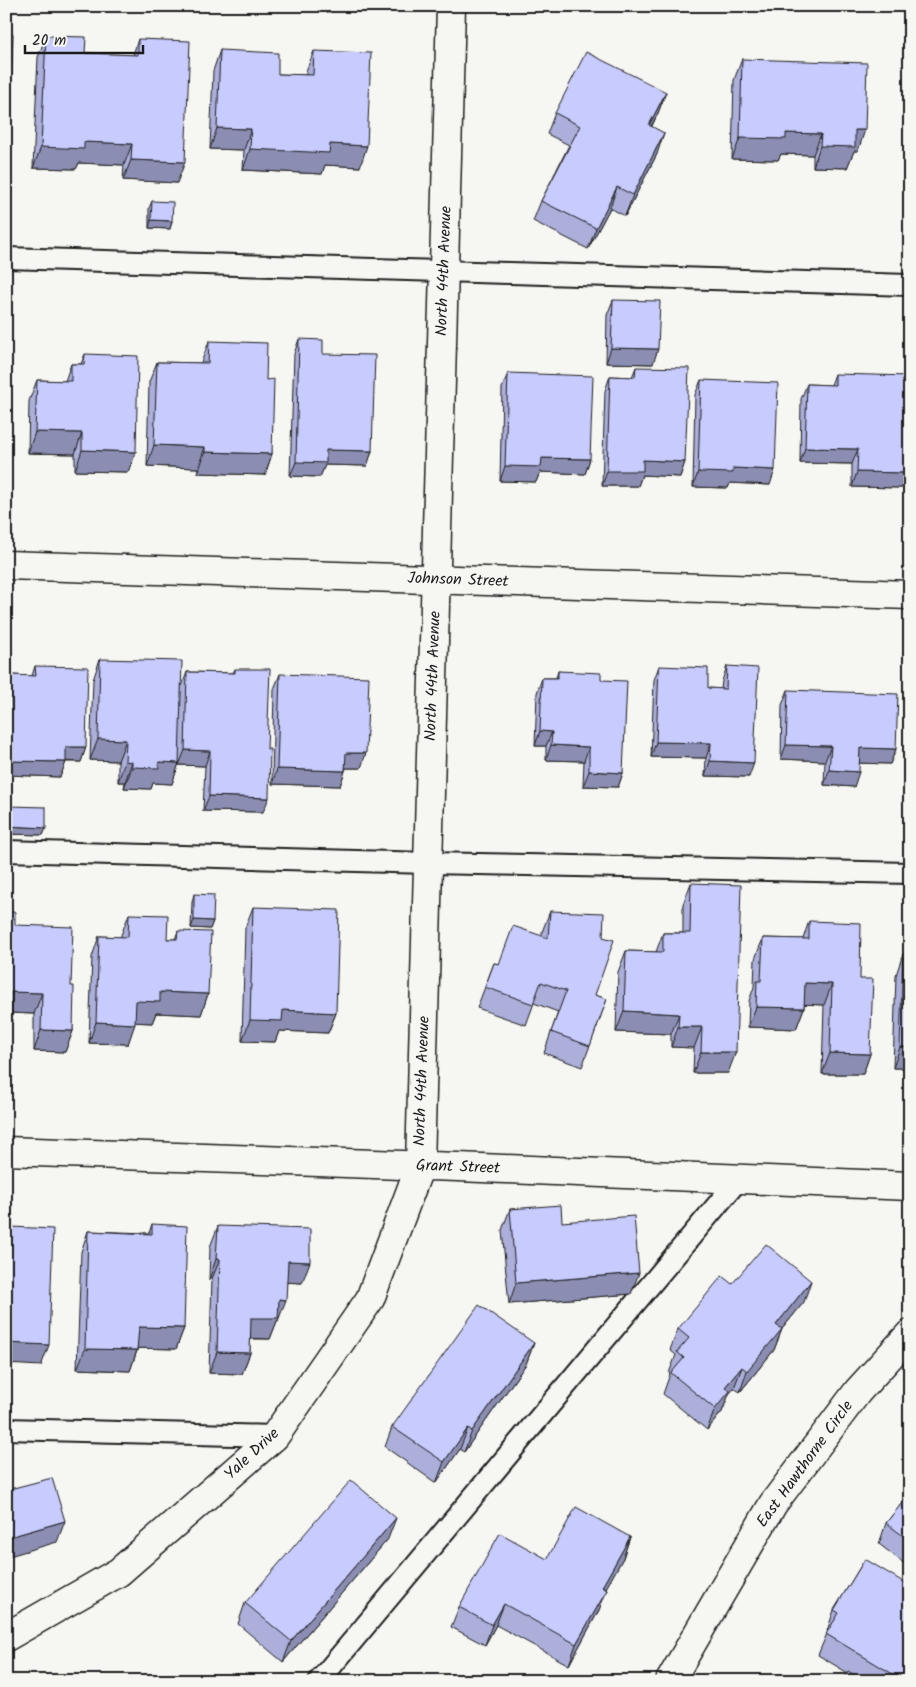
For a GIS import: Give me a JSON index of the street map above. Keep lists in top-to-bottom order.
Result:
{
  "streets": {
    "street": [
      "North 44th Avenue",
      "Johnson Street",
      "Grant Street",
      "Yale Drive",
      "East Hawthorne Circle"
    ]
  },
  "crossings": [
    ["North 44th Avenue", "Johnson Street"],
    ["North 44th Avenue", "Grant Street"],
    ["North 44th Avenue", "Yale Drive"],
    ["Grant Street", "Yale Drive"]
  ],
  "scale_bar": "20 m"
}
